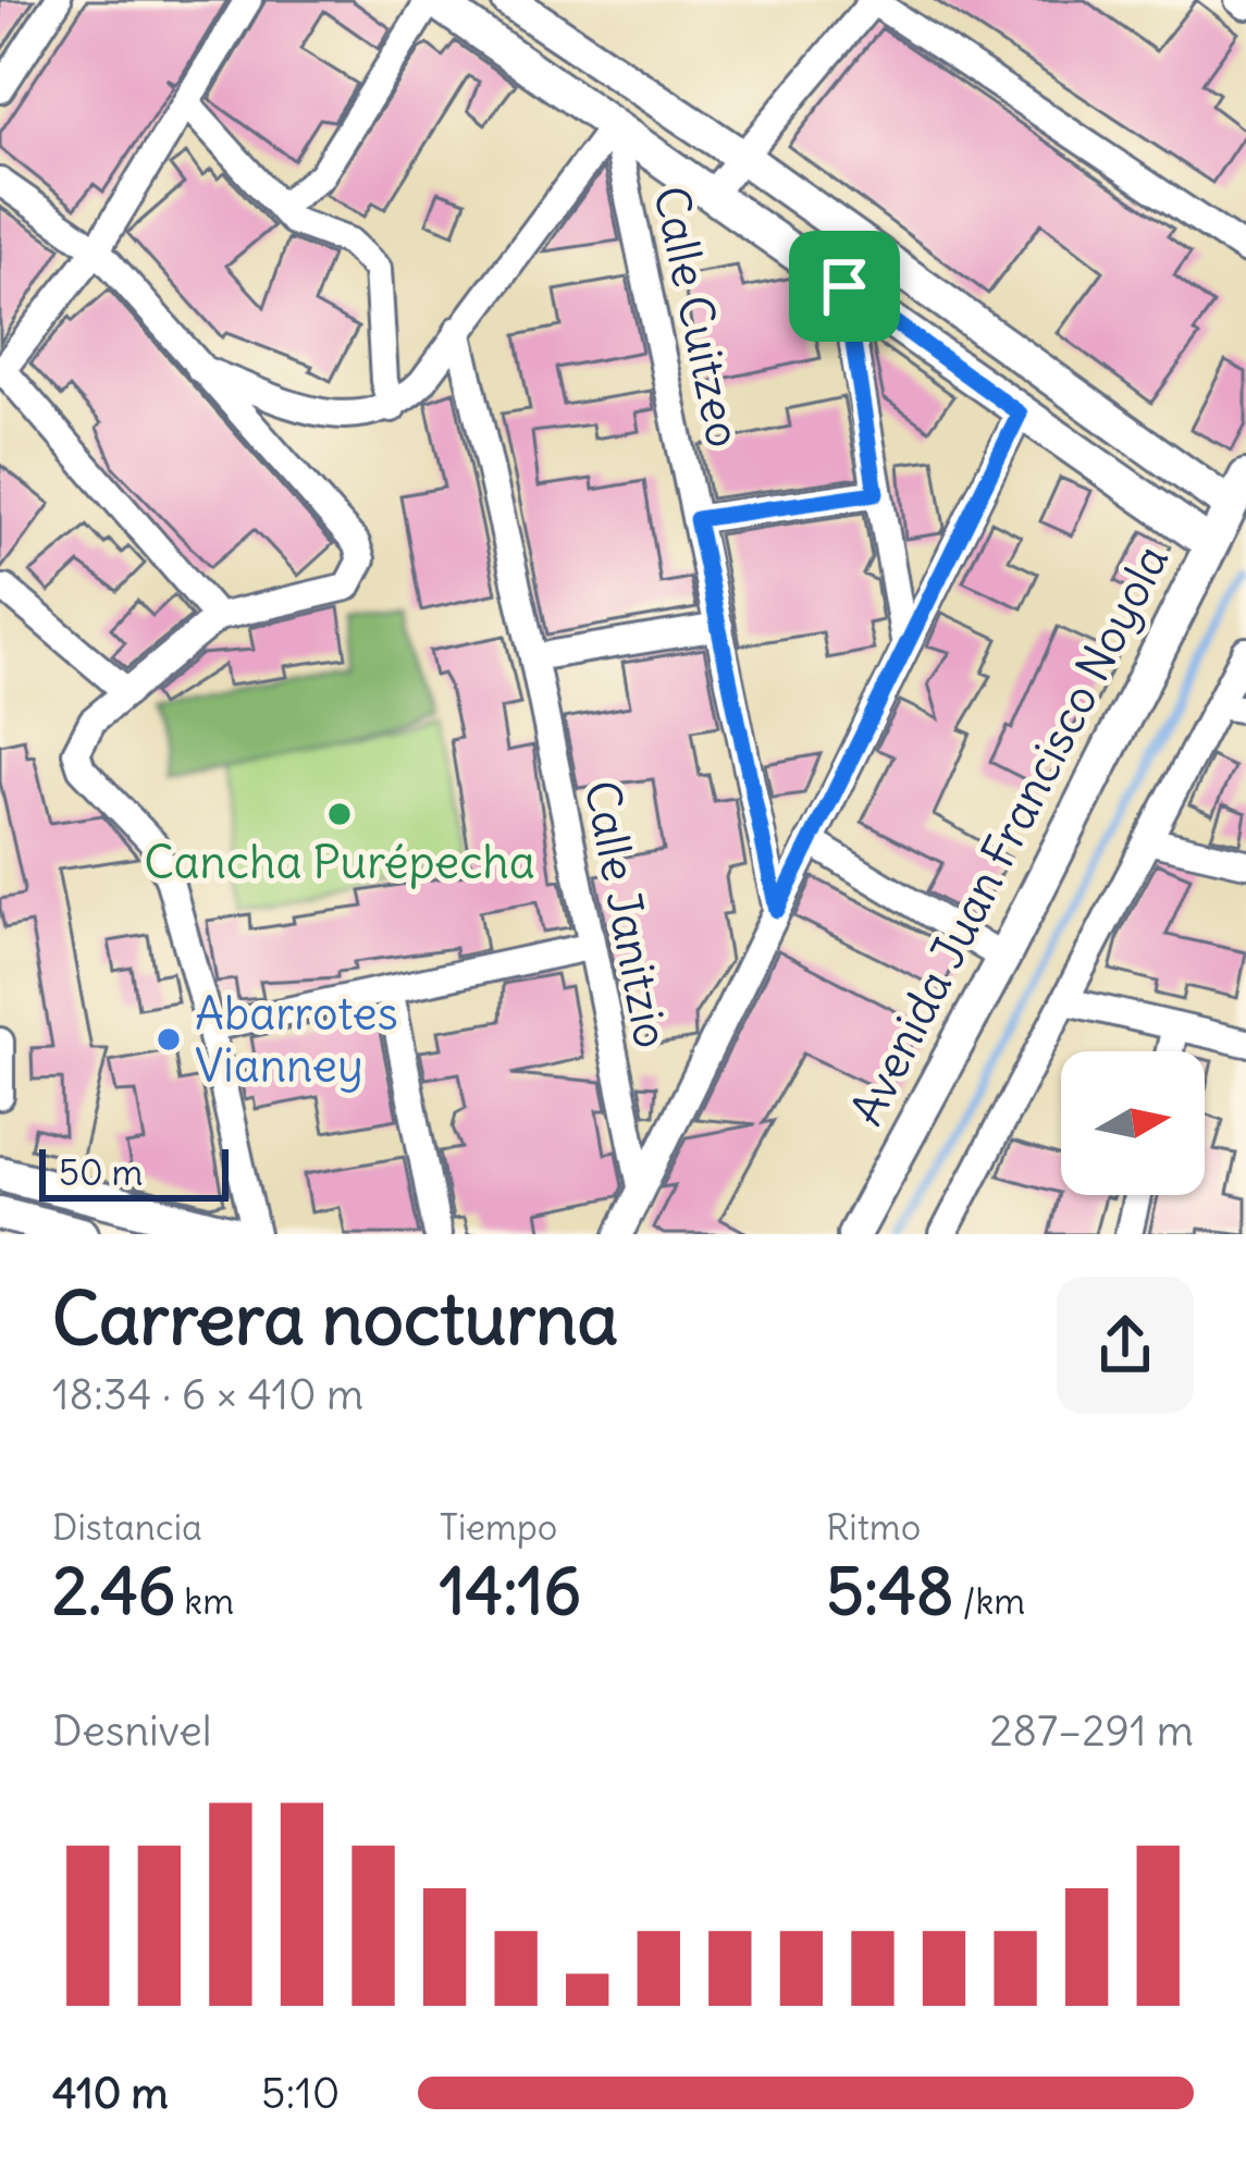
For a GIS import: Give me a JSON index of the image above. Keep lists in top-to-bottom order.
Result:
{
  "streets": {
    "street": ["Calle Cuitzeo", "Avenida Juan Francisco Noyola", "Calle Janitzio"]
  },
  "places": ["Cancha Purépecha", "Abarrotes Vianney"],
  "scale_bar": "50 m",
  "north": "right",
  "page": {
    "scale": "50 m",
    "heading": ["Carrera nocturna", "18:34 · 6 × 410 m"],
    "stats": [
      ["Distancia", "2.46 km"],
      ["Tiempo", "14:16"],
      ["Ritmo", "5:48 /km"]
    ],
    "chart": ["Desnivel", "287–291 m"],
    "list": [
      {
        "name": "410 m",
        "note": "5:10"
      }
    ]
  }
}
